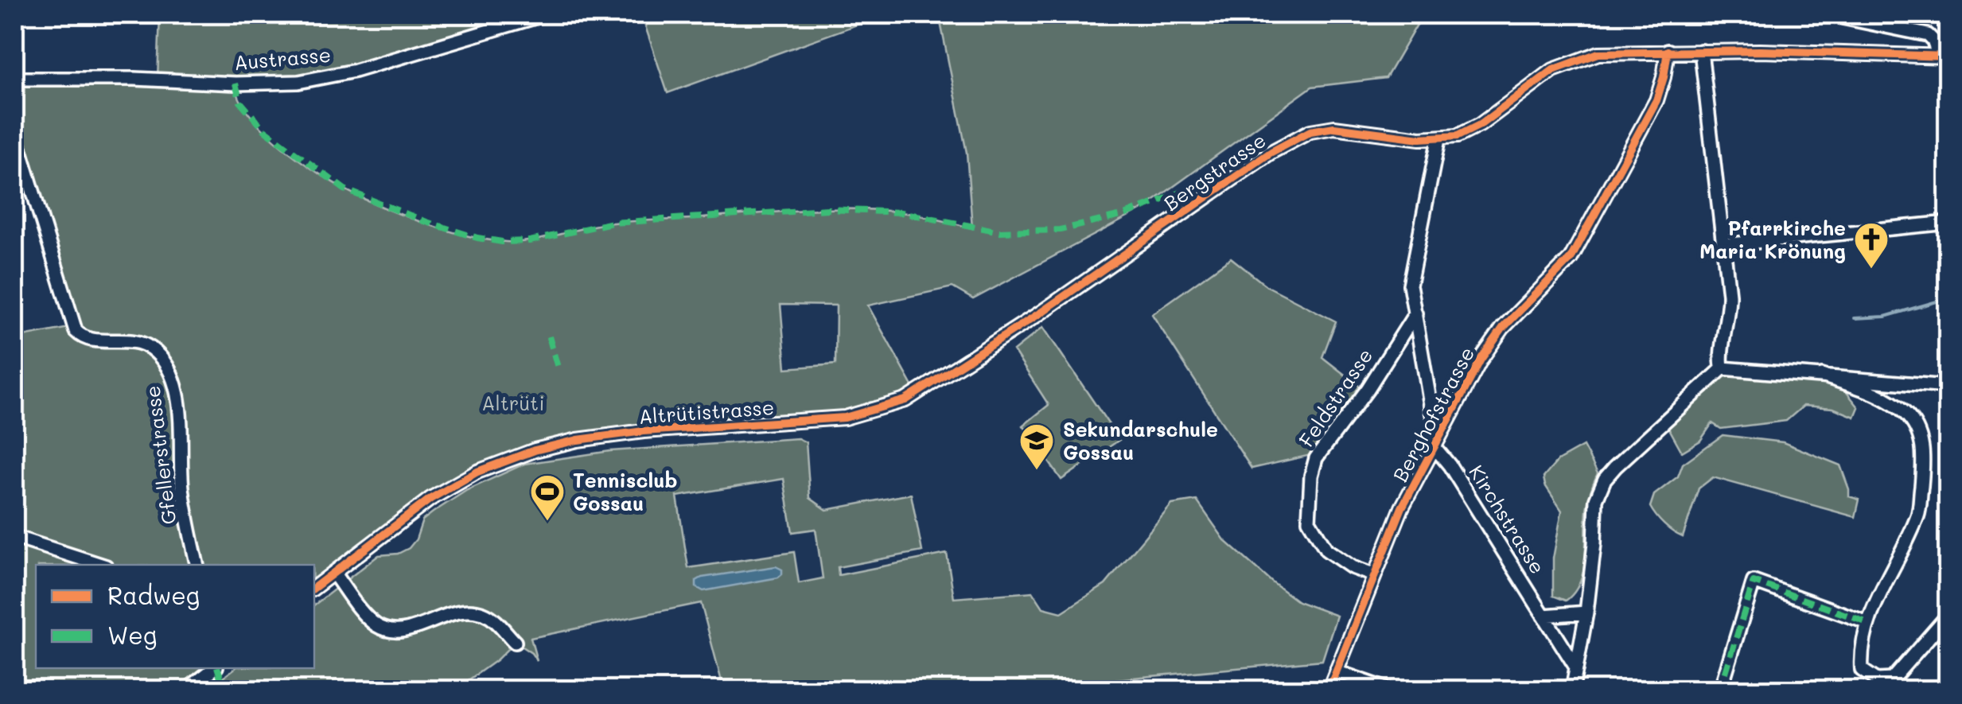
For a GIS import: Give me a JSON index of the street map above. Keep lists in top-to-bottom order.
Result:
{
  "streets": {
    "street": [
      "Austrasse",
      "Bergstrasse",
      "Feldstrasse",
      "Altrütistrasse",
      "Berghofstrasse",
      "Gfellerstrasse",
      "Kirchstrasse"
    ]
  },
  "crossings": [
    ["Bergstrasse", "Altrütistrasse"],
    ["Bergstrasse", "Berghofstrasse"],
    ["Feldstrasse", "Berghofstrasse"],
    ["Berghofstrasse", "Kirchstrasse"]
  ],
  "parks": ["Altrüti"],
  "places": {
    "church": ["Pfarrkirche Maria Krönung"],
    "school or university": ["Sekundarschule Gossau"],
    "sports": ["Tennisclub Gossau"]
  },
  "legend": ["Radweg", "Weg"]
}
